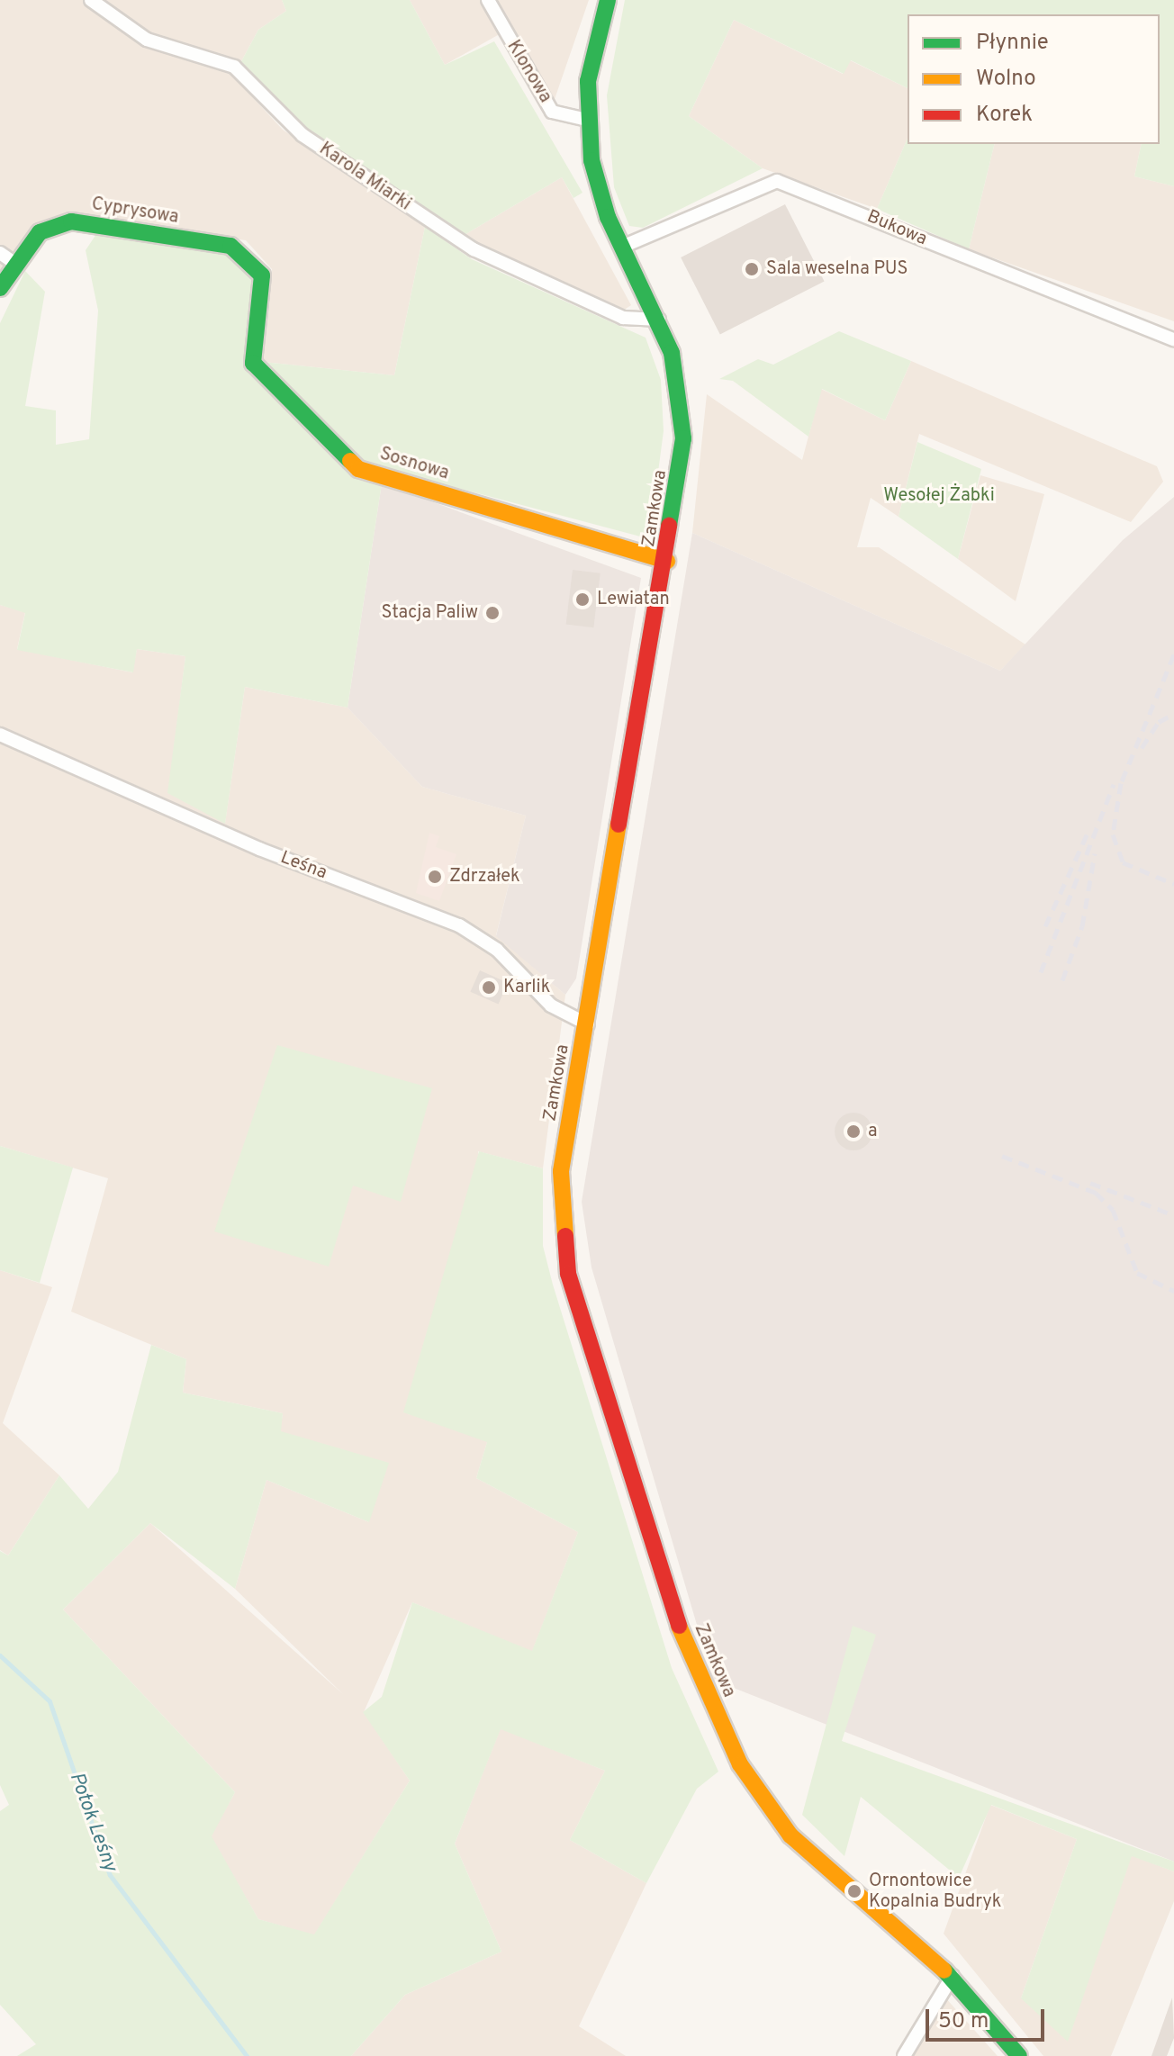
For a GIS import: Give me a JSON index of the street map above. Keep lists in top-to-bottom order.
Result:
{
  "streets": {
    "street": [
      "Klonowa",
      "Karola Miarki",
      "Cyprysowa",
      "Bukowa",
      "Sosnowa",
      "Zamkowa",
      "Leśna"
    ]
  },
  "crossings": [
    ["Klonowa", "Zamkowa"],
    ["Karola Miarki", "Zamkowa"],
    ["Cyprysowa", "Sosnowa"],
    ["Bukowa", "Zamkowa"],
    ["Sosnowa", "Zamkowa"],
    ["Zamkowa", "Leśna"]
  ],
  "water": ["Potok Leśny"],
  "parks": ["Wesołej Żabki"],
  "places": [
    "Sala weselna PUS",
    "Lewiatan",
    "Stacja Paliw",
    "Zdrzałek",
    "Karlik",
    "a",
    "Ornontowice Kopalnia Budryk"
  ],
  "legend": ["Płynnie", "Wolno", "Korek"],
  "scale_bar": "50 m"
}
